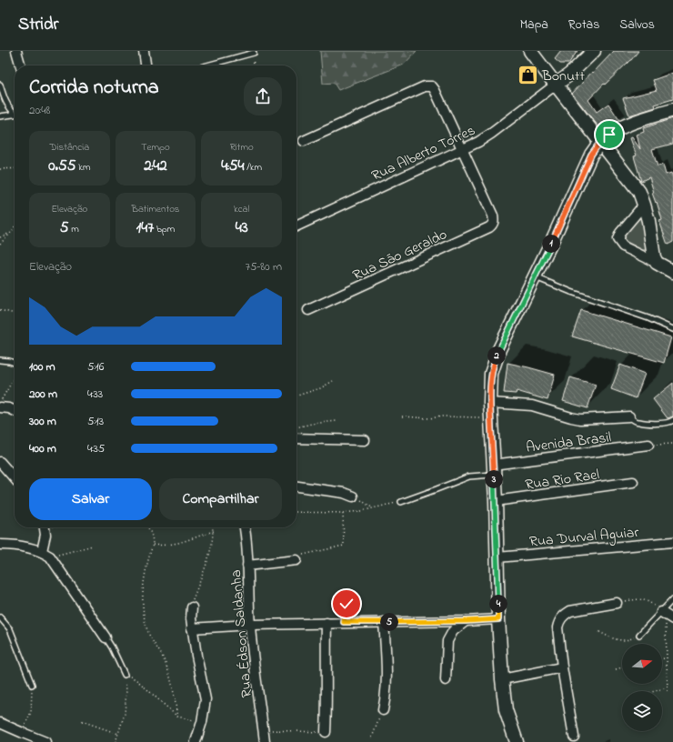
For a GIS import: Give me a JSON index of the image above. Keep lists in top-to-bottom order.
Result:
{
  "streets": {
    "street": [
      "Rua Alberto Torres",
      "Rua Sāo Geraldo",
      "Avenida Brasil",
      "Rua Rio Rael",
      "Rua Durval Aguiar",
      "Rua Édson Saldanha"
    ]
  },
  "crossings": [
    ["Rua Alberto Torres", "Rua Sāo Geraldo"]
  ],
  "places": {
    "shop": ["Bonutt"]
  },
  "north": "right",
  "page": {
    "header": "Stridr",
    "nav": ["Mapa", "Rotas", "Salvos"],
    "heading": ["Corrida noturna", "20:48"],
    "stats": [
      ["Distância", "0.55 km"],
      ["Tempo", "2:42"],
      ["Ritmo", "4:54 /km"],
      ["Elevação", "5 m"],
      ["Batimentos", "147 bpm"],
      ["kcal", "43"]
    ],
    "pins": [
      "1",
      "2",
      "3",
      "4",
      "5"
    ],
    "chart": ["Elevação", "75–80 m"],
    "list": [
      {
        "name": "100 m",
        "note": "5:16"
      },
      {
        "name": "200 m",
        "note": "4:33"
      },
      {
        "name": "300 m",
        "note": "5:13"
      },
      {
        "name": "400 m",
        "note": "4:35"
      }
    ],
    "buttons": ["Salvar", "Compartilhar"]
  }
}
